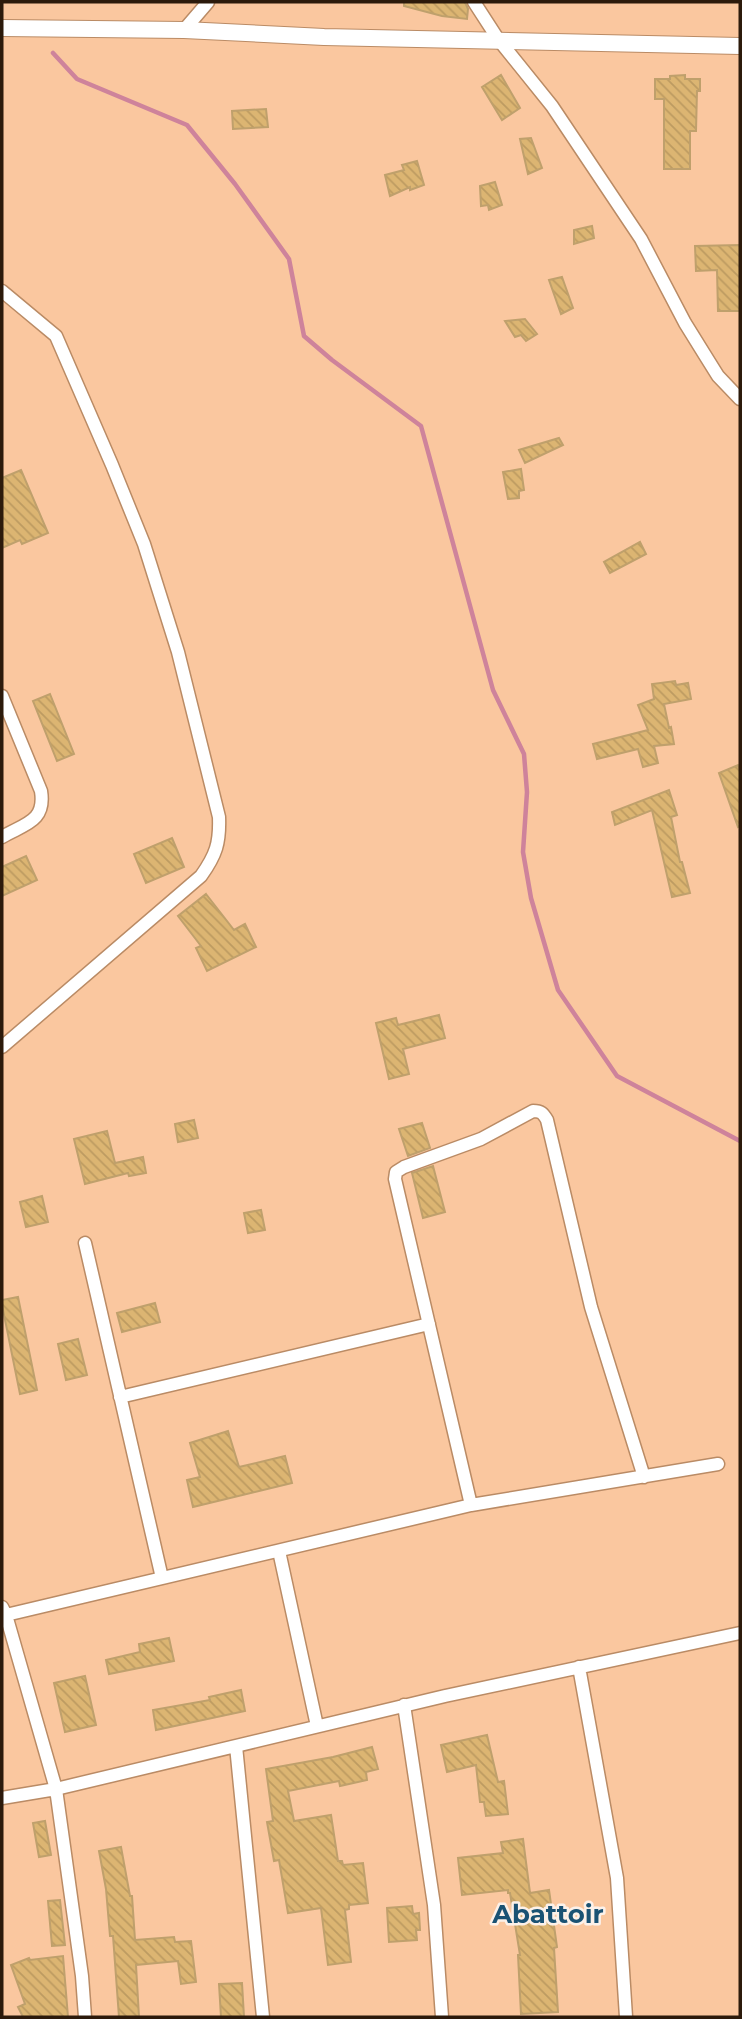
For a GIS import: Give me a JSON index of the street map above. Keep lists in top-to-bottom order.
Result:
{
  "districts": ["Abattoir"]
}
